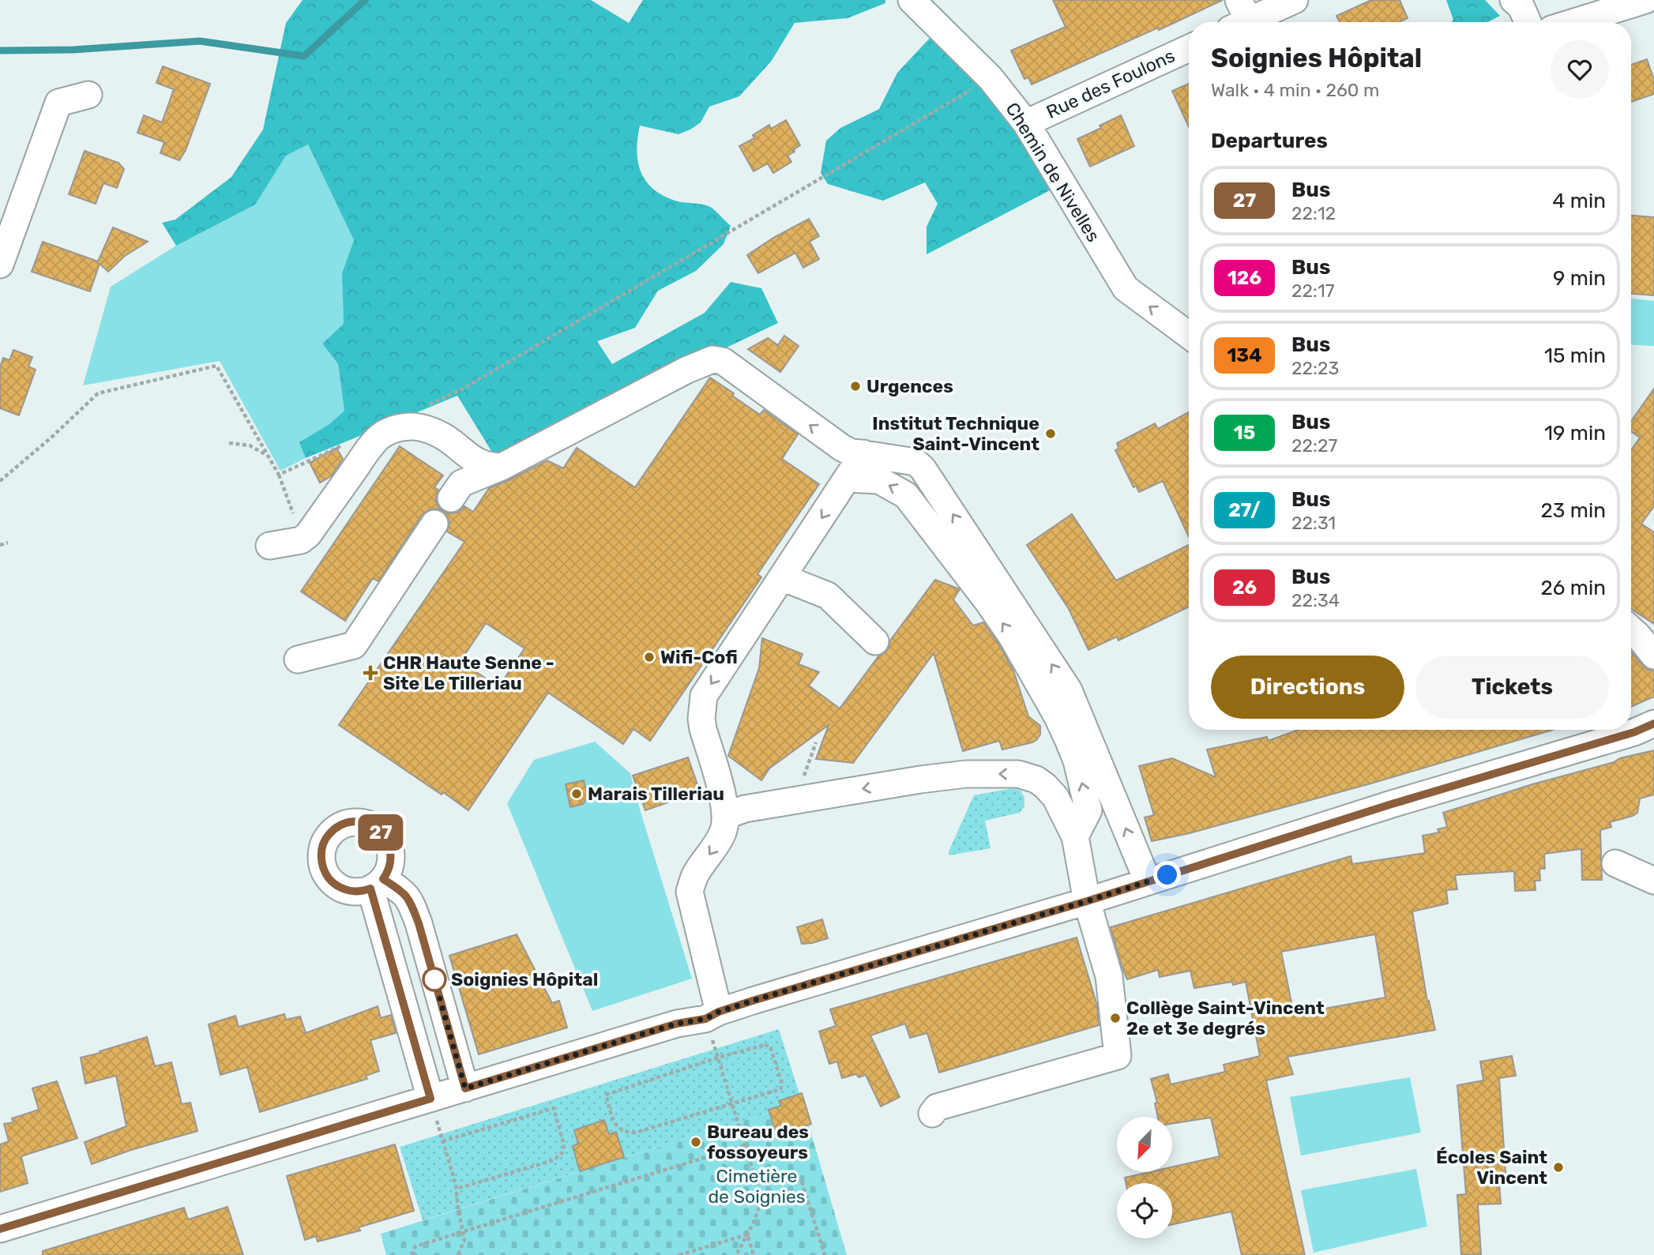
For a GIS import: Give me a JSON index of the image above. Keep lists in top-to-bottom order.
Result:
{
  "streets": {
    "street": ["Rue des Foulons", "Chemin de Nivelles"]
  },
  "crossings": [
    ["Rue des Foulons", "Chemin de Nivelles"]
  ],
  "one_way": ["Chemin de Nivelles"],
  "parks": ["Cimetière de Soignies"],
  "places": {
    "other": [
      "Urgences",
      "Institut Technique Saint-Vincent",
      "Wifi-Cofi",
      "Marais Tilleriau",
      "Soignies Hôpital",
      "Collège Saint-Vincent 2e et 3e degrés",
      "Bureau des fossoyeurs",
      "Écoles Saint Vincent"
    ],
    "health": ["CHR Haute Senne - Site Le Tilleriau"]
  },
  "lines": ["bus line 27"],
  "north": "bottom left",
  "page": {
    "on_map": "27",
    "heading": [
      ["Soignies Hôpital", "Walk · 4 min · 260 m"],
      "Departures"
    ],
    "list": [
      {
        "mark": "27",
        "name": "Bus",
        "note": "22:12",
        "value": "4 min"
      },
      {
        "mark": "126",
        "name": "Bus",
        "note": "22:17",
        "value": "9 min"
      },
      {
        "mark": "134",
        "name": "Bus",
        "note": "22:23",
        "value": "15 min"
      },
      {
        "mark": "15",
        "name": "Bus",
        "note": "22:27",
        "value": "19 min"
      },
      {
        "mark": "27/",
        "name": "Bus",
        "note": "22:31",
        "value": "23 min"
      },
      {
        "mark": "26",
        "name": "Bus",
        "note": "22:34",
        "value": "26 min"
      }
    ],
    "buttons": ["Directions", "Tickets"]
  }
}
